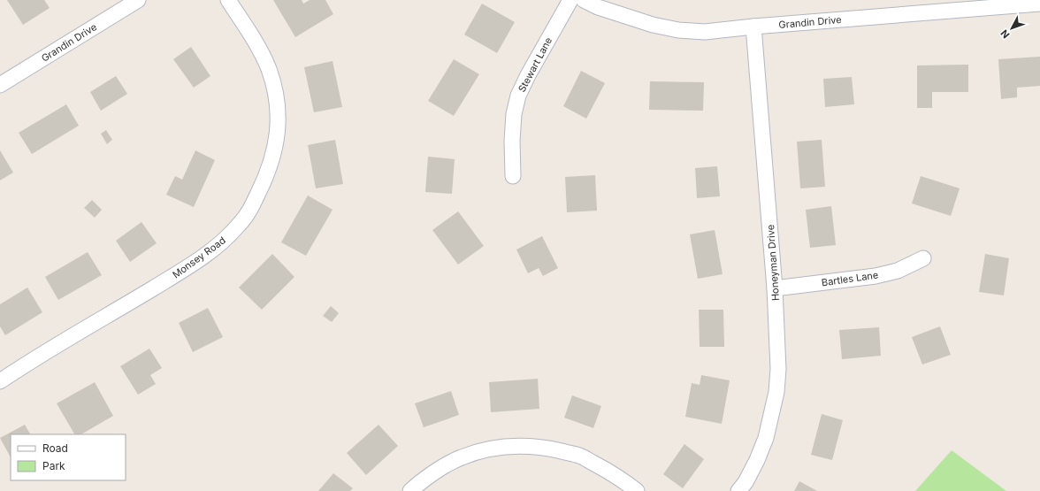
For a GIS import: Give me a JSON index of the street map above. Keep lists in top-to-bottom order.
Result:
{
  "streets": {
    "street": [
      "Grandin Drive",
      "Stewart Lane",
      "Monsey Road",
      "Honeyman Drive",
      "Bartles Lane"
    ]
  },
  "crossings": [
    ["Grandin Drive", "Honeyman Drive"],
    ["Honeyman Drive", "Bartles Lane"]
  ],
  "legend": ["Road", "Park"],
  "north": "bottom left"
}
